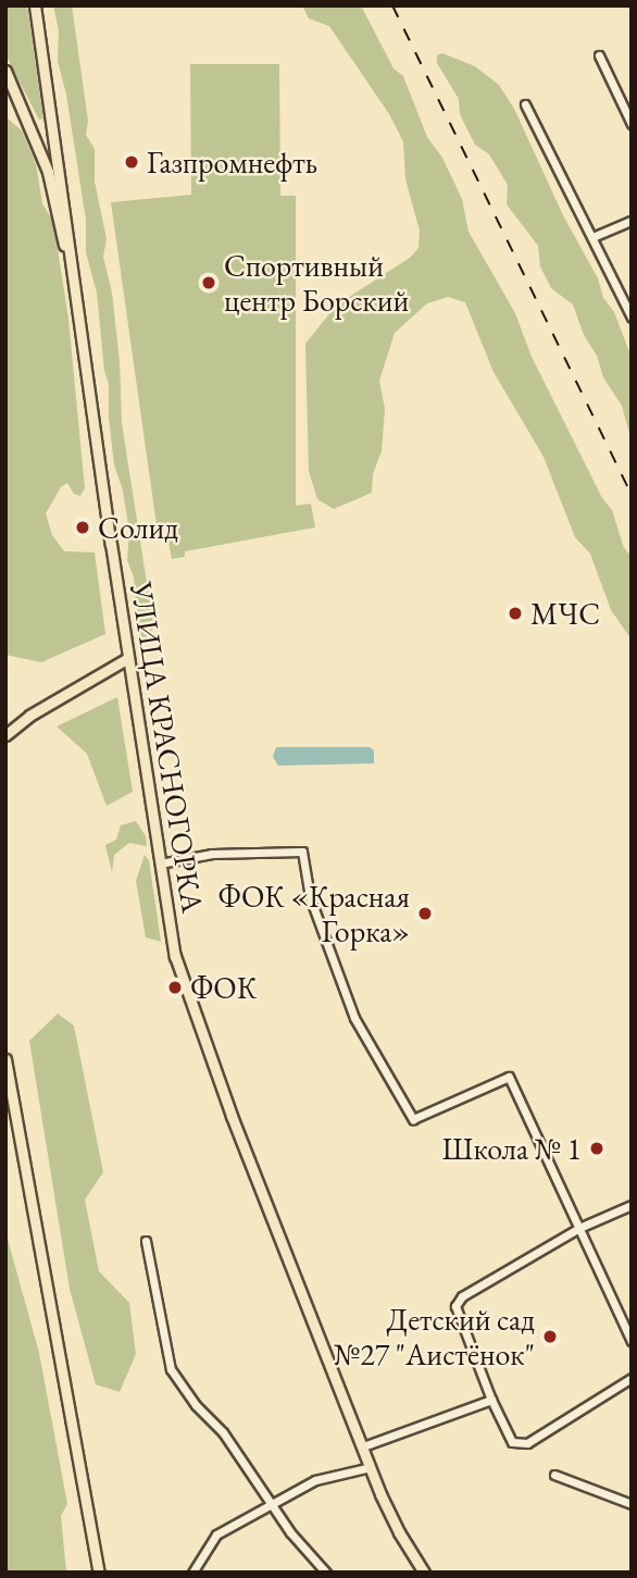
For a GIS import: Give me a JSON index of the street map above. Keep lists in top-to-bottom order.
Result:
{
  "streets": {
    "main road": ["УЛИЦА КРАСНОГОРКА"]
  },
  "places": [
    "Газпромнефть",
    "Спортивный центр Борский",
    "Солид",
    "МЧС",
    "ФОК «Красная Горка»",
    "ФОК",
    "Школа № 1",
    "Детский сад №27 \"Аистёнок\""
  ]
}
